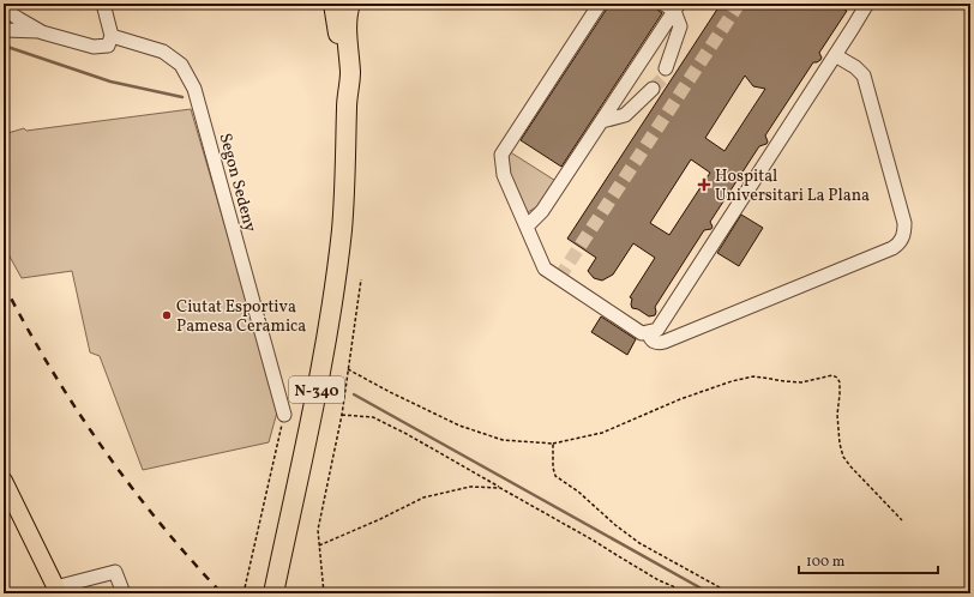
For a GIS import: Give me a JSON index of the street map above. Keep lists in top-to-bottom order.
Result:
{
  "streets": {
    "highway": ["N-340"],
    "street": ["Segon Sedeny"]
  },
  "places": {
    "health": ["Hospital Universitari La Plana"],
    "other": ["Ciutat Esportiva Pamesa Ceràmica"]
  },
  "scale_bar": "100 m"
}
